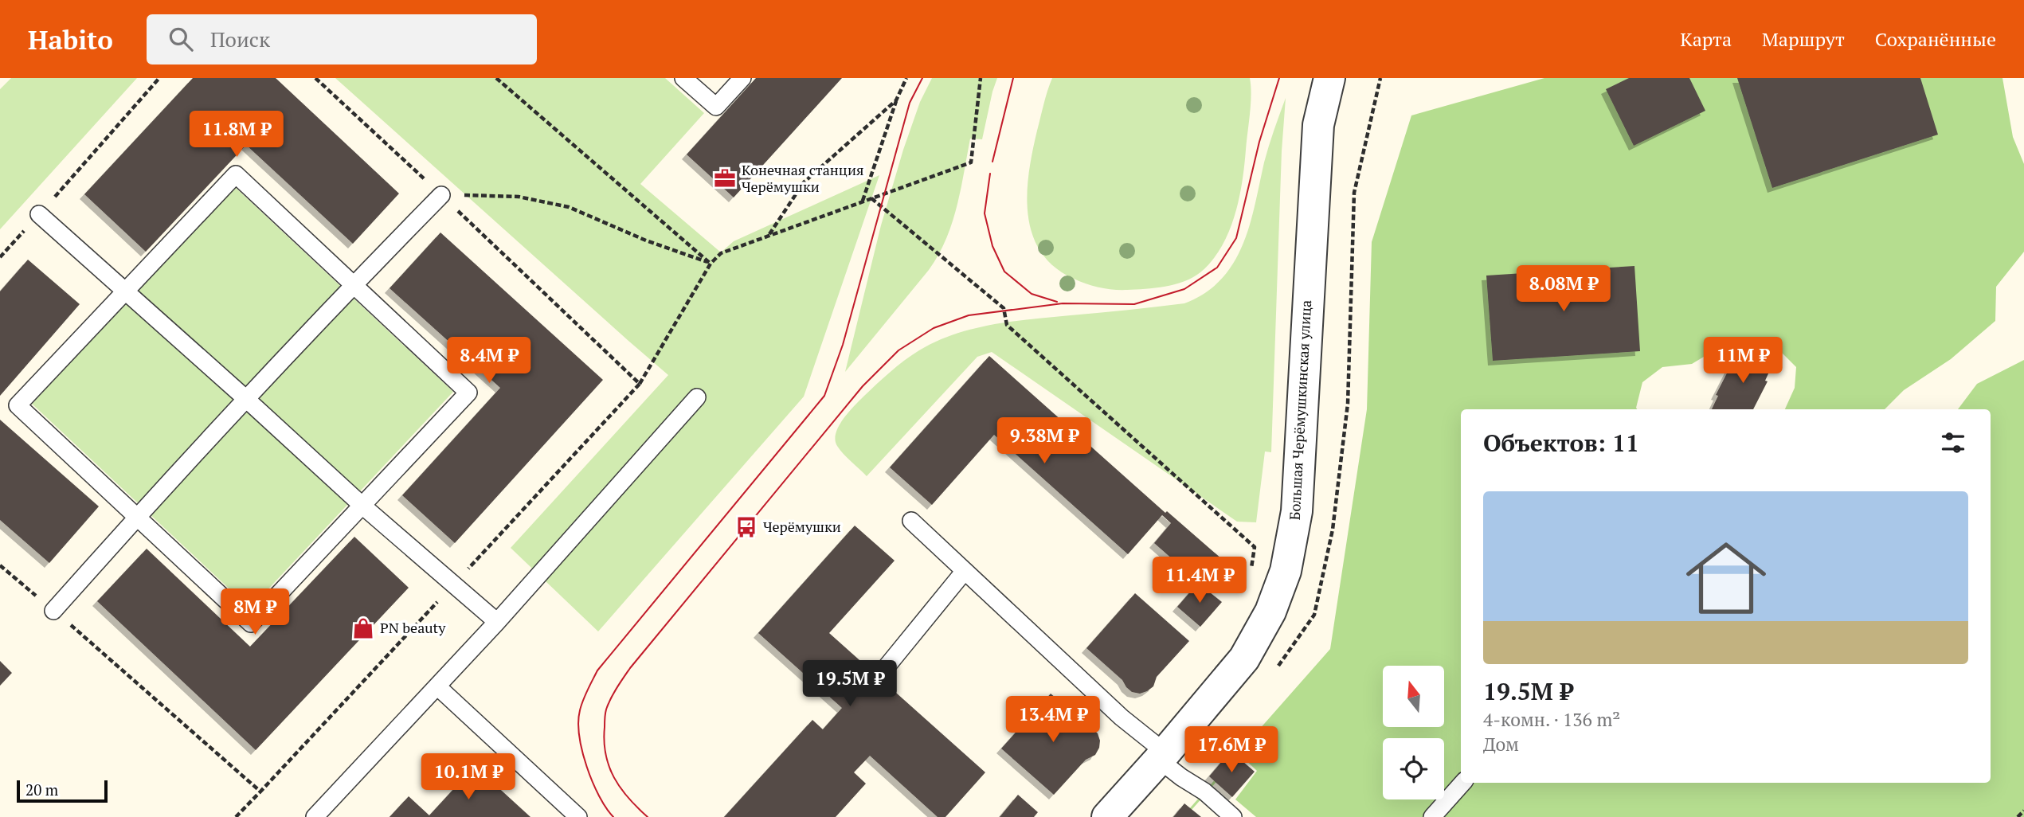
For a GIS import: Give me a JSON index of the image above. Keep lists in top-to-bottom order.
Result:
{
  "streets": {
    "street": ["Большая Черёмушкинская улица"]
  },
  "places": {
    "office": ["Конечная станция Черёмушки"],
    "bus stop": ["Черёмушки"],
    "shop": ["PN beauty"]
  },
  "scale_bar": "20 m",
  "north": "top",
  "page": {
    "header": "Habito",
    "search": "Поиск",
    "nav": ["Карта", "Маршрут", "Сохранённые"],
    "price": [
      "11.8M ₽",
      "8.08M ₽",
      "8.4M ₽",
      "11M ₽",
      "9.38M ₽",
      "11.4M ₽",
      "8M ₽",
      "19.5M ₽",
      "13.4M ₽",
      "17.6M ₽",
      "10.1M ₽"
    ],
    "heading": "Объектов: 11",
    "list": [
      {
        "name": "19.5M ₽",
        "note": "4-комн. · 136 m² · Дом"
      }
    ],
    "scale": "20 m"
  }
}
